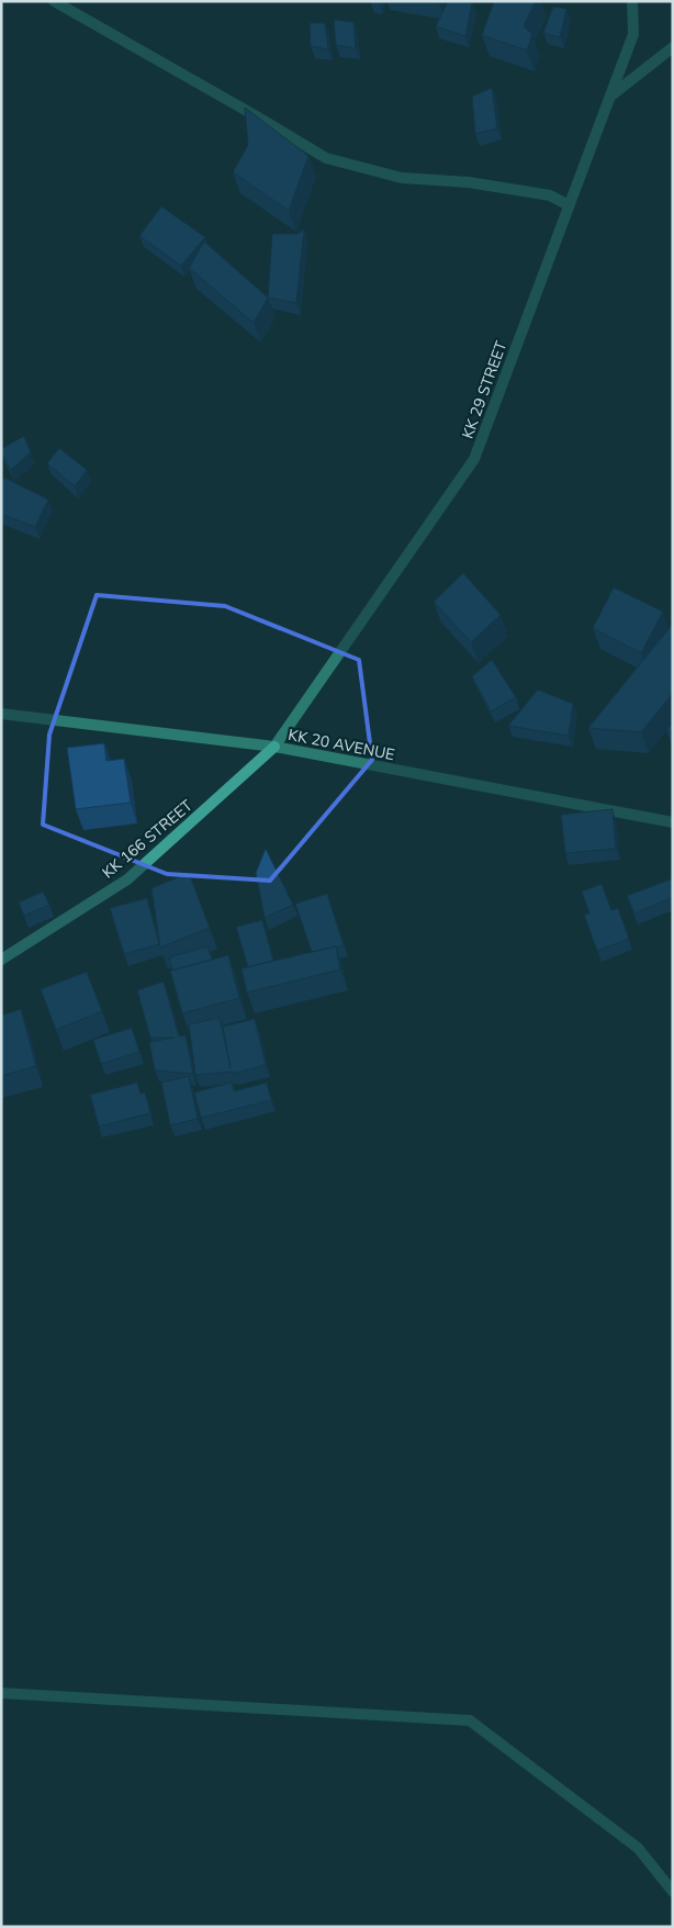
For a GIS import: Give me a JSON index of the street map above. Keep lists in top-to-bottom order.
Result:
{
  "streets": {
    "street": ["KK 29 STREET", "KK 20 AVENUE", "KK 166 STREET"]
  },
  "crossings": [
    ["KK 29 STREET", "KK 20 AVENUE"],
    ["KK 29 STREET", "KK 166 STREET"],
    ["KK 20 AVENUE", "KK 166 STREET"]
  ]
}
